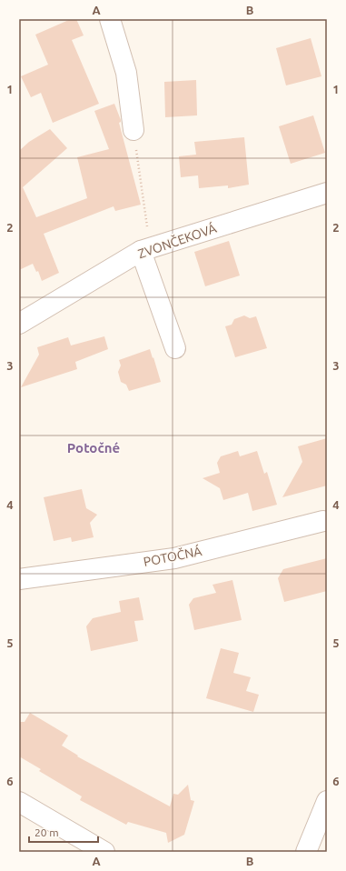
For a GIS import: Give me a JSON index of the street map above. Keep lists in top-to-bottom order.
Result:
{
  "streets": {
    "street": ["ZVONČEKOVÁ", "POTOČNÁ"]
  },
  "districts": ["Potočné"],
  "scale_bar": "20 m",
  "grid": {
    "columns": ["A", "B"],
    "rows": [
      "1",
      "2",
      "3",
      "4",
      "5",
      "6"
    ]
  }
}
